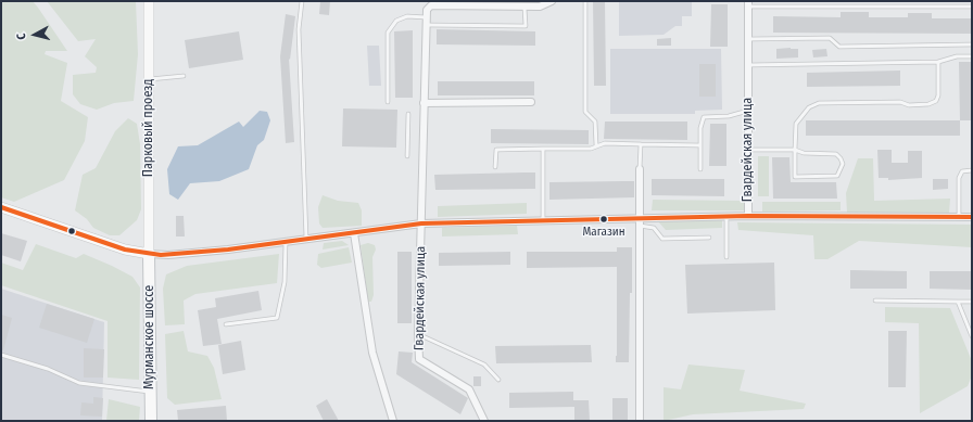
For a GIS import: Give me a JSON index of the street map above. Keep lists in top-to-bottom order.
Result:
{
  "streets": {
    "main road": ["Парковый проезд", "Мурманское шоссе"],
    "street": ["Гвардейская улица"]
  },
  "crossings": [
    ["Парковый проезд", "Гвардейская улица"],
    ["Парковый проезд", "Мурманское шоссе"],
    ["Гвардейская улица", "Мурманское шоссе"]
  ],
  "places": ["Магазин"],
  "north": "left"
}
